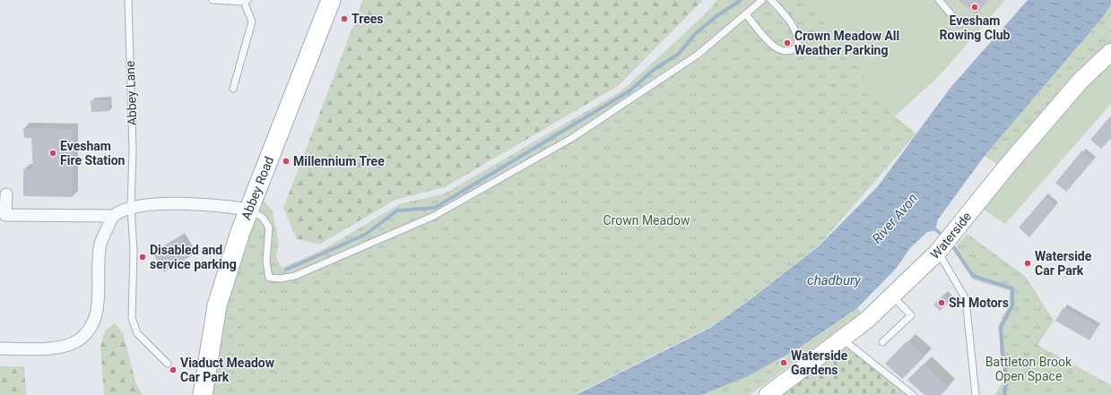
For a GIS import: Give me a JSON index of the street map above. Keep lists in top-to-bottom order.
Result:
{
  "streets": {
    "main road": ["Abbey Road", "Waterside"],
    "lane": ["Abbey Lane"]
  },
  "water": ["River Avon", "chadbury"],
  "parks": ["Crown Meadow", "Battleton Brook Open Space"],
  "places": [
    "Evesham Rowing Club",
    "Trees",
    "Crown Meadow All Weather Parking",
    "Evesham Fire Station",
    "Millennium Tree",
    "Disabled and service parking",
    "Waterside Car Park",
    "SH Motors",
    "Waterside Gardens",
    "Viaduct Meadow Car Park"
  ]
}
